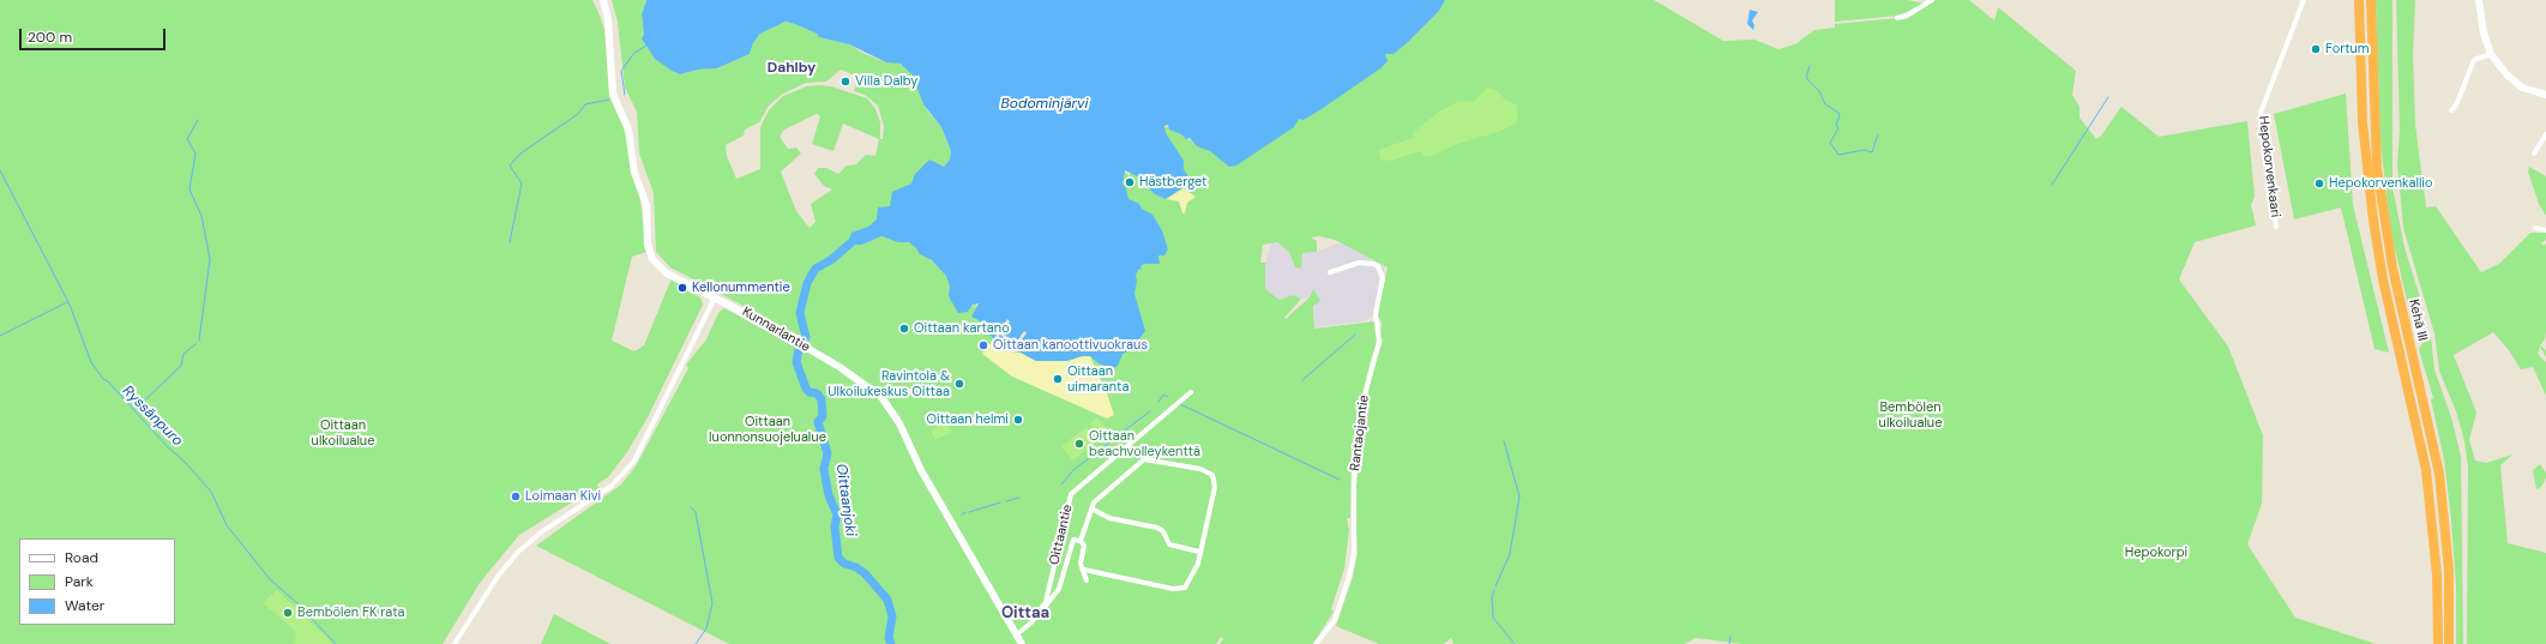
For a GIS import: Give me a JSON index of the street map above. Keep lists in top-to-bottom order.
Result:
{
  "streets": {
    "highway": ["Kehä III"],
    "main road": ["Kunnarlantie"],
    "street": ["Hepokorvenkaari", "Rantaojantie", "Oittaantie"]
  },
  "crossings": [
    ["Kunnarlantie", "Oittaantie"]
  ],
  "districts": ["Dahlby", "Oittaa"],
  "water": ["Bodominjärvi", "Ryssänpuro", "Oittaanjoki"],
  "parks": [
    "Bembölen ulkoilualue",
    "Oittaan luonnonsuojelualue",
    "Oittaan ulkoilualue",
    "Hepokorpi"
  ],
  "places": [
    "Fortum",
    "Villa Dalby",
    "Hästberget",
    "Hepokorvenkallio",
    "Kellonummentie",
    "Oittaan kartano",
    "Oittaan kanoottivuokraus",
    "Oittaan uimaranta",
    "Ravintola & Ulkoilukeskus Oittaa",
    "Oittaan helmi",
    "Oittaan beachvolleykenttä",
    "Loimaan Kivi",
    "Bembölen FK rata"
  ],
  "legend": ["Road", "Park", "Water"],
  "scale_bar": "200 m"
}
